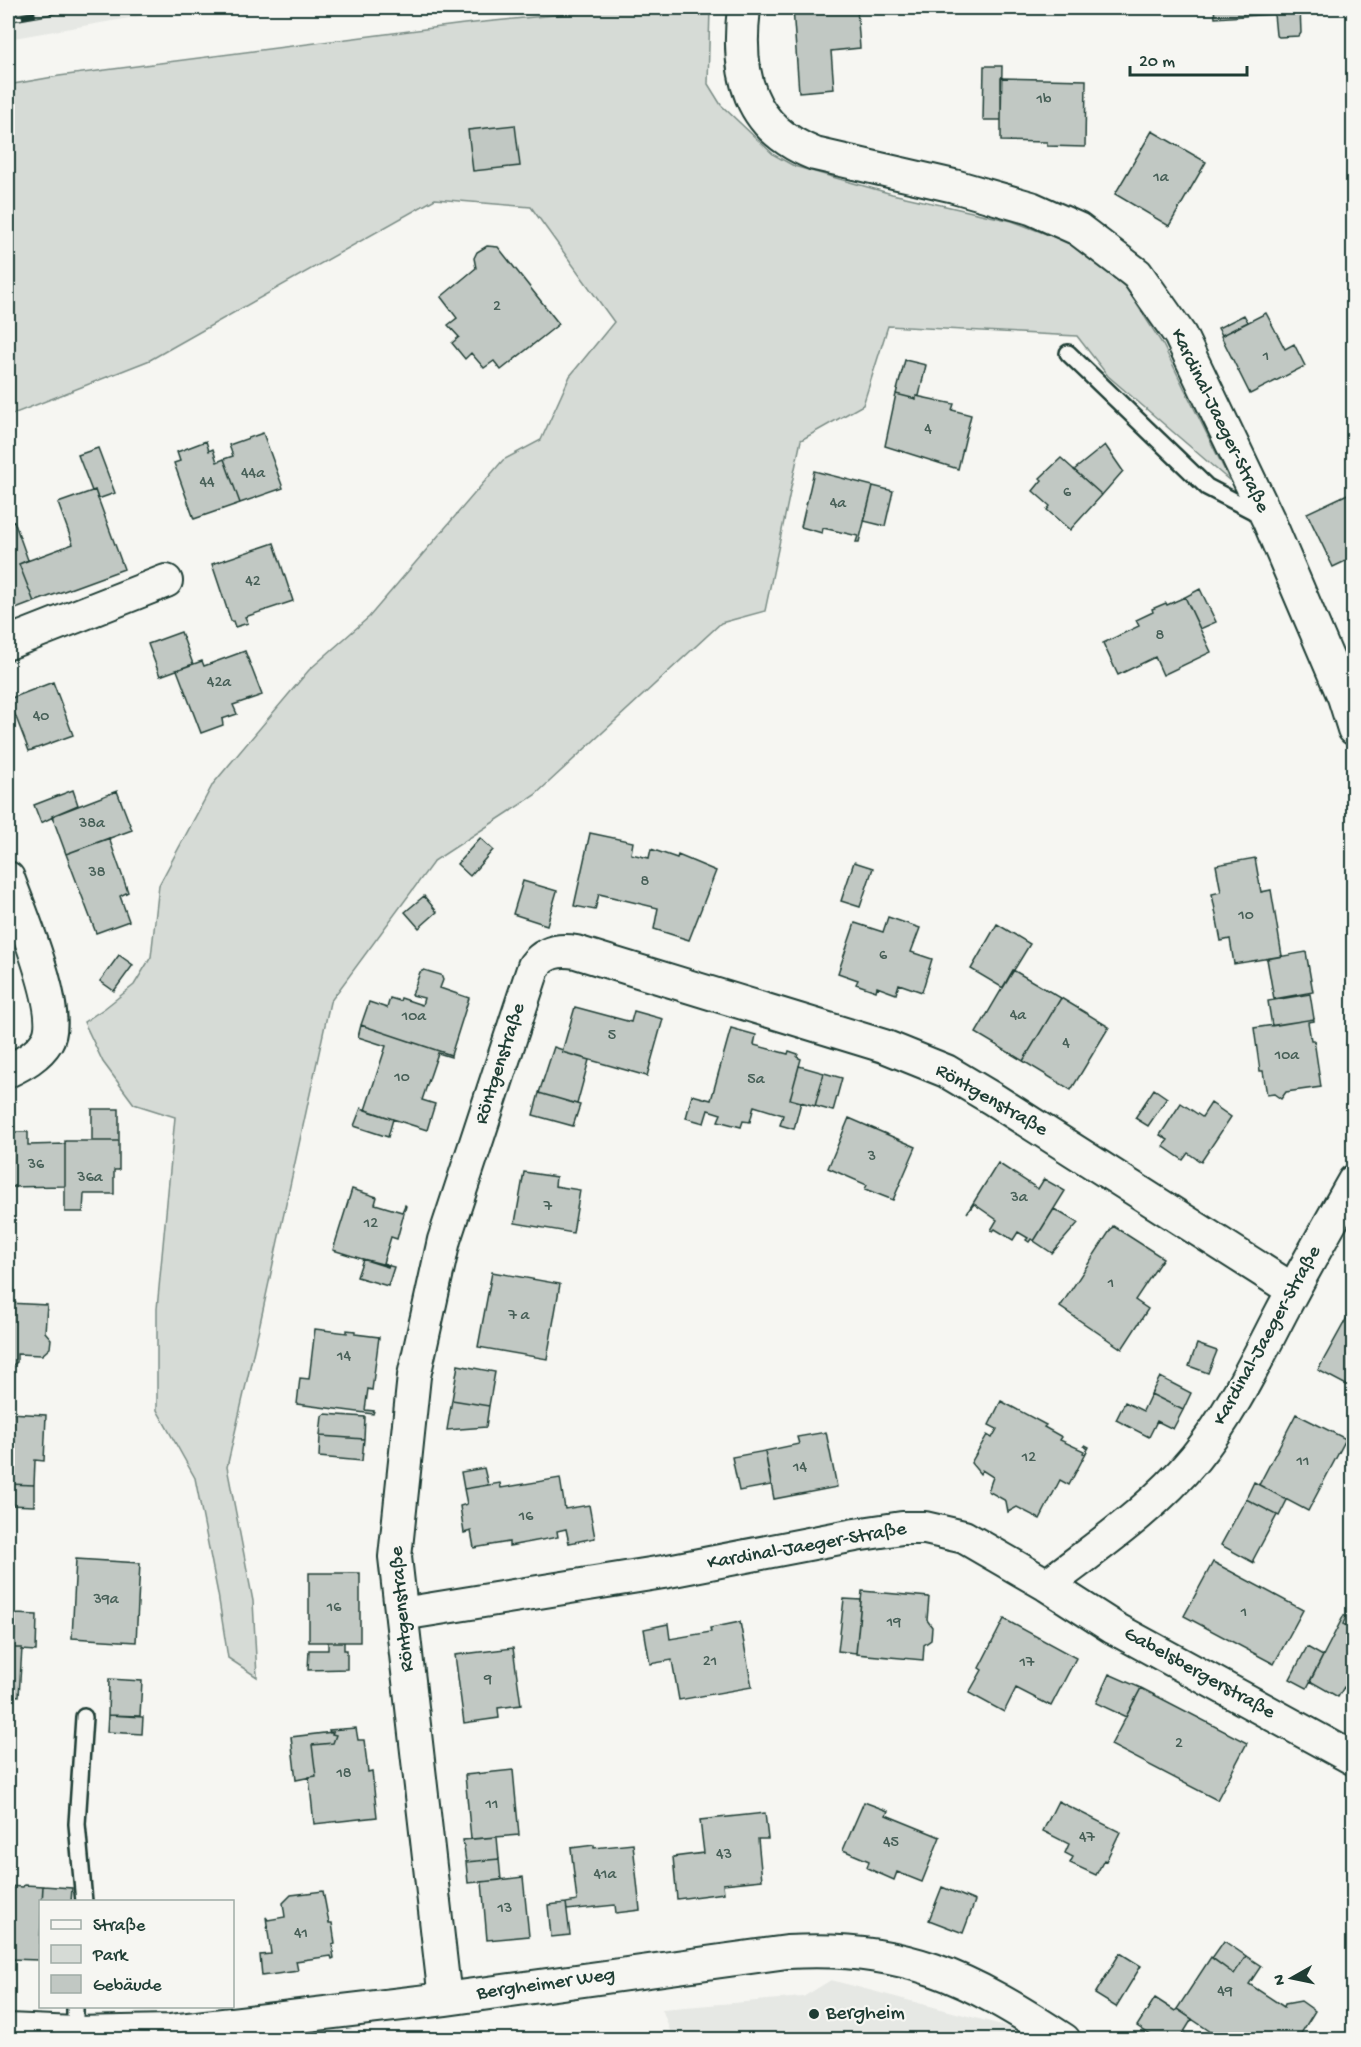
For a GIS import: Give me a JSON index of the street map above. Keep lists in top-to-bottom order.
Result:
{
  "streets": {
    "street": [
      "Kardinal-Jaeger-Straße",
      "Röntgenstraße",
      "Gabelsbergerstraße",
      "Bergheimer Weg"
    ]
  },
  "crossings": [
    ["Kardinal-Jaeger-Straße", "Röntgenstraße"],
    ["Kardinal-Jaeger-Straße", "Gabelsbergerstraße"],
    ["Röntgenstraße", "Bergheimer Weg"]
  ],
  "places": ["Bergheim"],
  "house_numbers": [
    "1b",
    "1a",
    "2",
    "1",
    "4",
    "44a",
    "44",
    "6",
    "4a",
    "42",
    "8",
    "42a",
    "40",
    "38a",
    "38",
    "8",
    "10",
    "6",
    "4a",
    "10a",
    "5",
    "4",
    "10a",
    "10",
    "5a",
    "3",
    "36",
    "36a",
    "3a",
    "7",
    "12",
    "1",
    "7 a",
    "14",
    "12",
    "11",
    "14",
    "16",
    "39a",
    "16",
    "1",
    "19",
    "21",
    "17",
    "9",
    "2",
    "18",
    "11",
    "47",
    "45",
    "43",
    "41a",
    "13",
    "41",
    "49"
  ],
  "legend": ["Straße", "Park", "Gebäude"],
  "scale_bar": "20 m",
  "north": "left"
}
